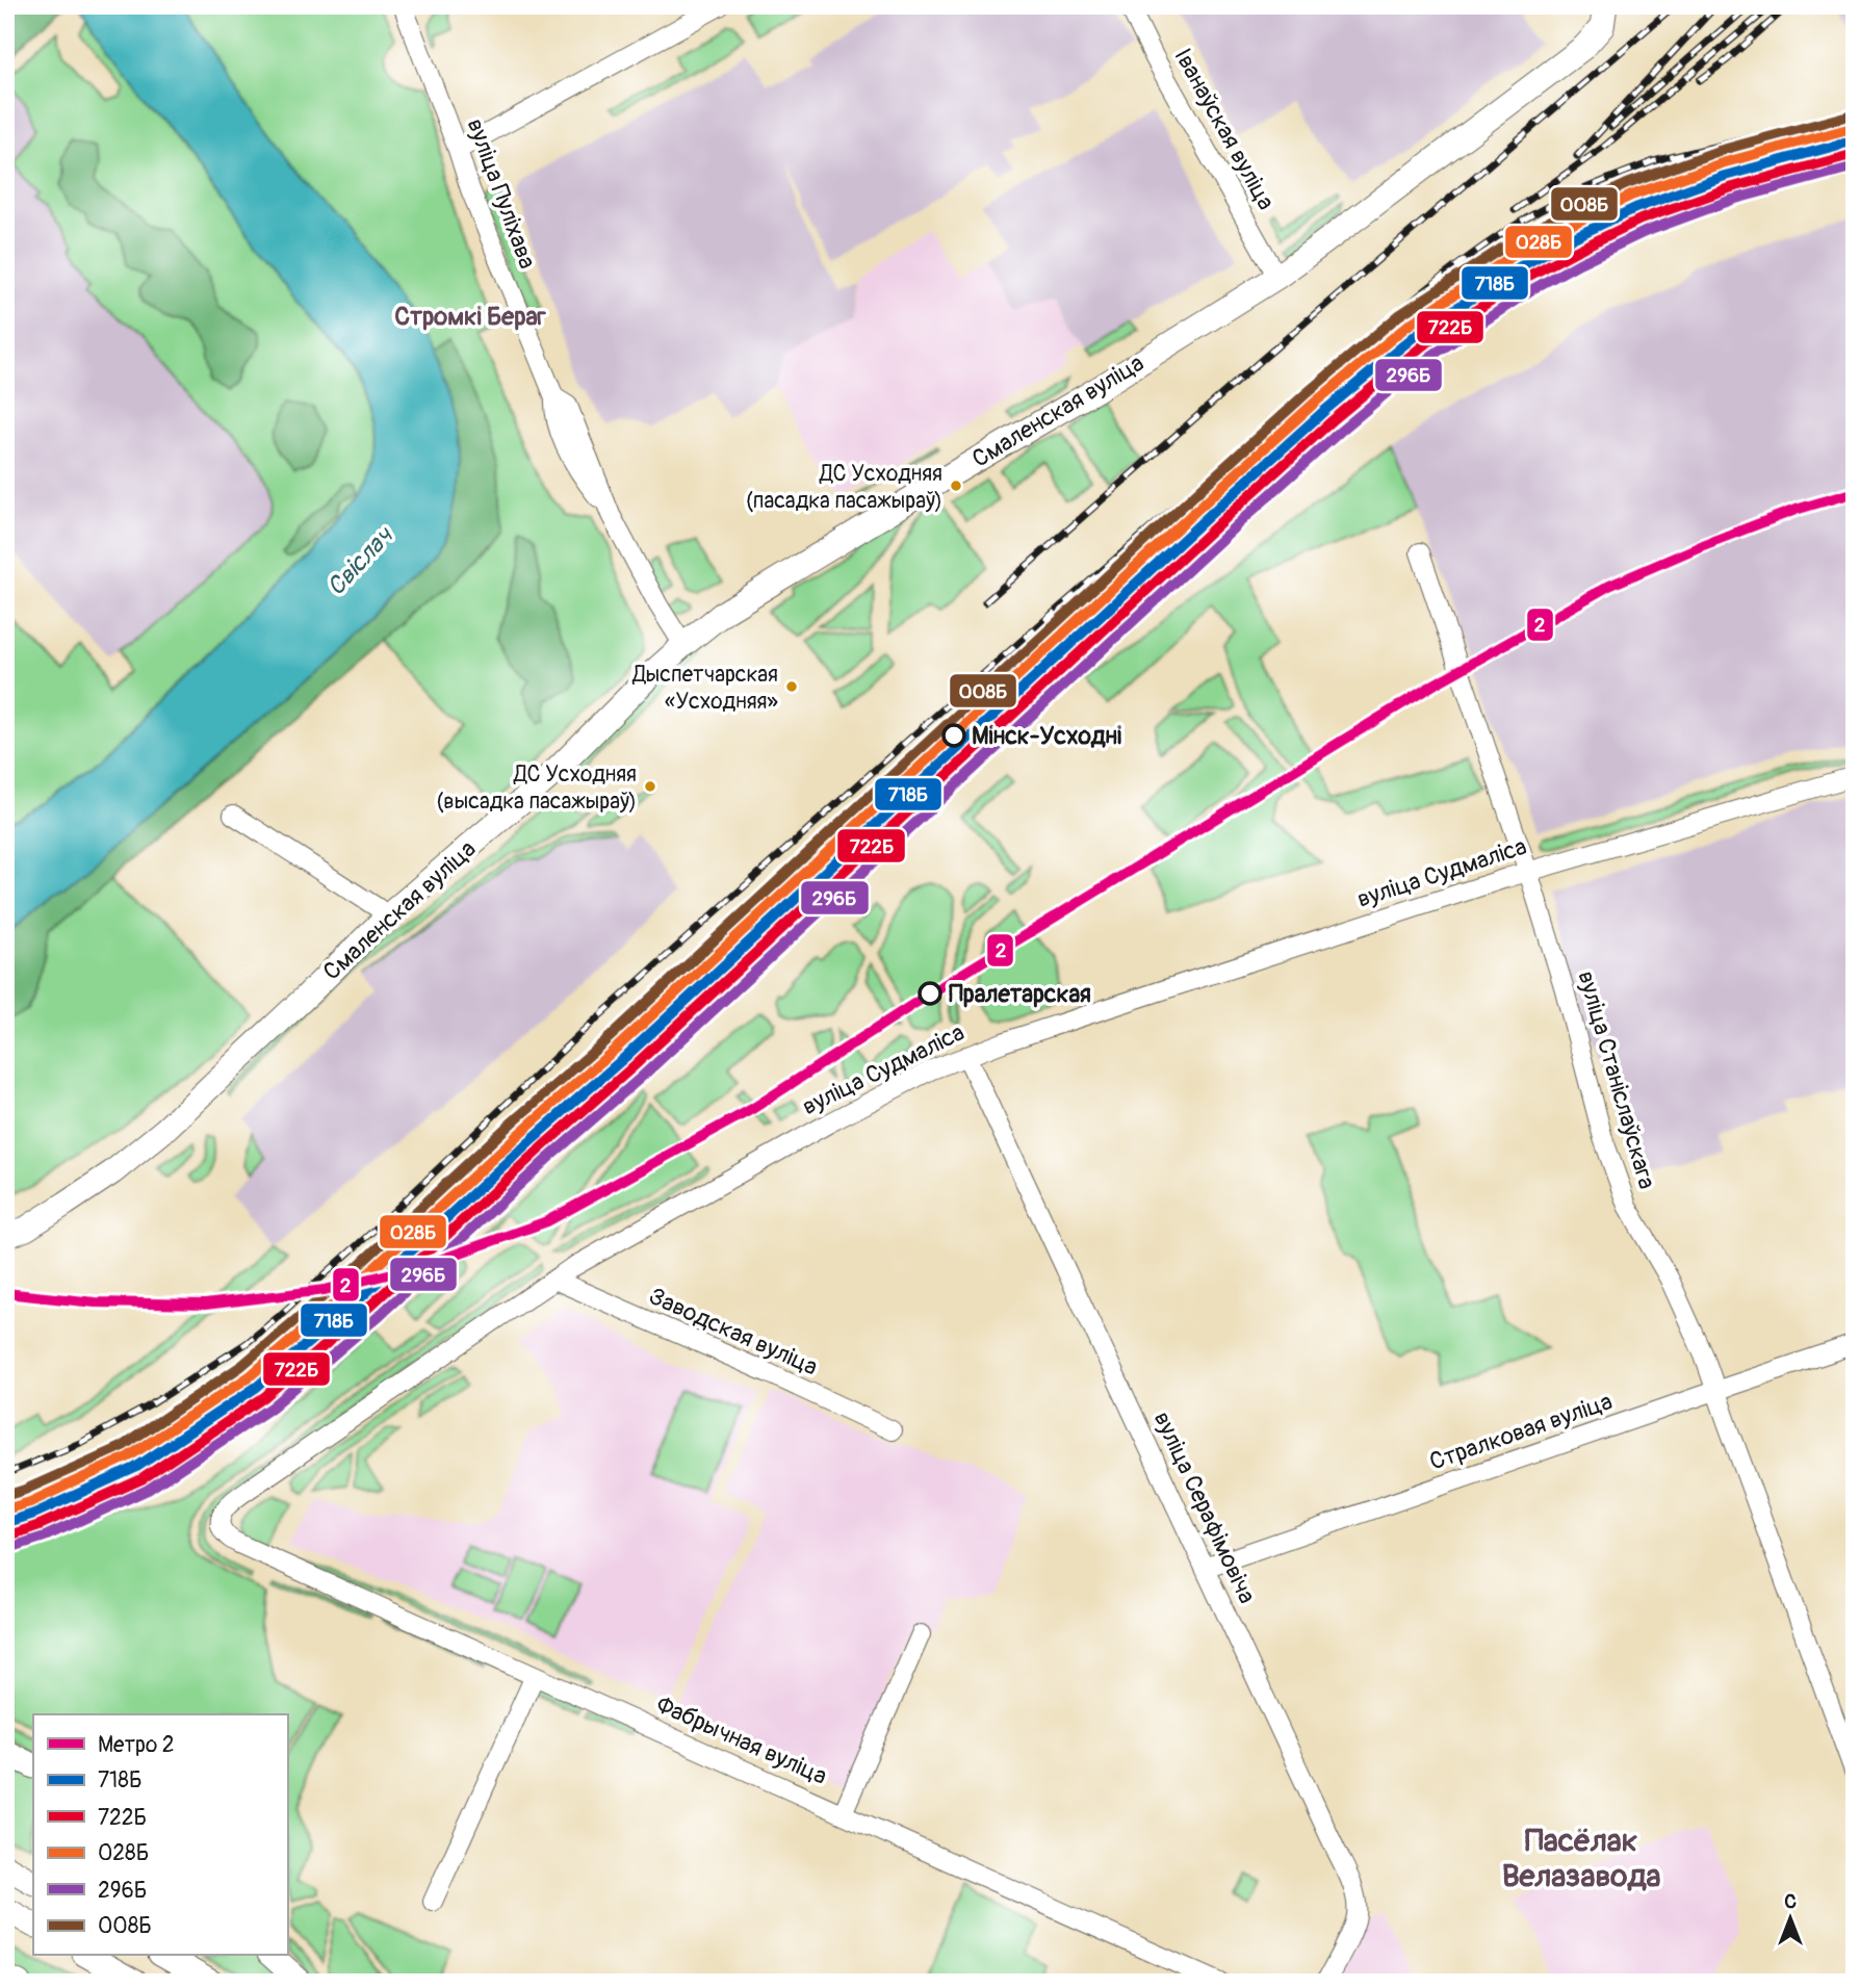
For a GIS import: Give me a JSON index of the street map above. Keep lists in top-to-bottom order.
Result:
{
  "streets": {
    "main road": ["Смаленская вуліца"],
    "street": [
      "Іванаўская вуліца",
      "вуліца Пуліхава",
      "вуліца Судмаліса",
      "вуліца Станіслаўскага",
      "Заводская вуліца",
      "Стралковая вуліца",
      "вуліца Серафімовіча",
      "Фабрычная вуліца"
    ]
  },
  "crossings": [
    ["Іванаўская вуліца", "Смаленская вуліца"],
    ["вуліца Пуліхава", "Смаленская вуліца"],
    ["вуліца Судмаліса", "вуліца Станіслаўскага"],
    ["вуліца Судмаліса", "Заводская вуліца"],
    ["вуліца Судмаліса", "вуліца Серафімовіча"],
    ["вуліца Судмаліса", "Фабрычная вуліца"],
    ["вуліца Станіслаўскага", "Стралковая вуліца"],
    ["Стралковая вуліца", "вуліца Серафімовіча"]
  ],
  "districts": ["Стромкі Бераг", "Пасёлак Велазавода"],
  "water": ["Свіслач"],
  "places": [
    "ДС Усходняя (пасадка пасажыраў)",
    "Дыспетчарская «Усходняя»",
    "Мінск-Усходні",
    "ДС Усходняя (высадка пасажыраў)",
    "Пралетарская"
  ],
  "lines": [
    "transit line 008Б",
    "transit line 028Б",
    "transit line 718Б",
    "transit line 722Б",
    "transit line 296Б",
    "metro line 2"
  ],
  "legend": [
    "Метро 2",
    "718Б",
    "722Б",
    "028Б",
    "296Б",
    "008Б"
  ],
  "north": "top"
}
